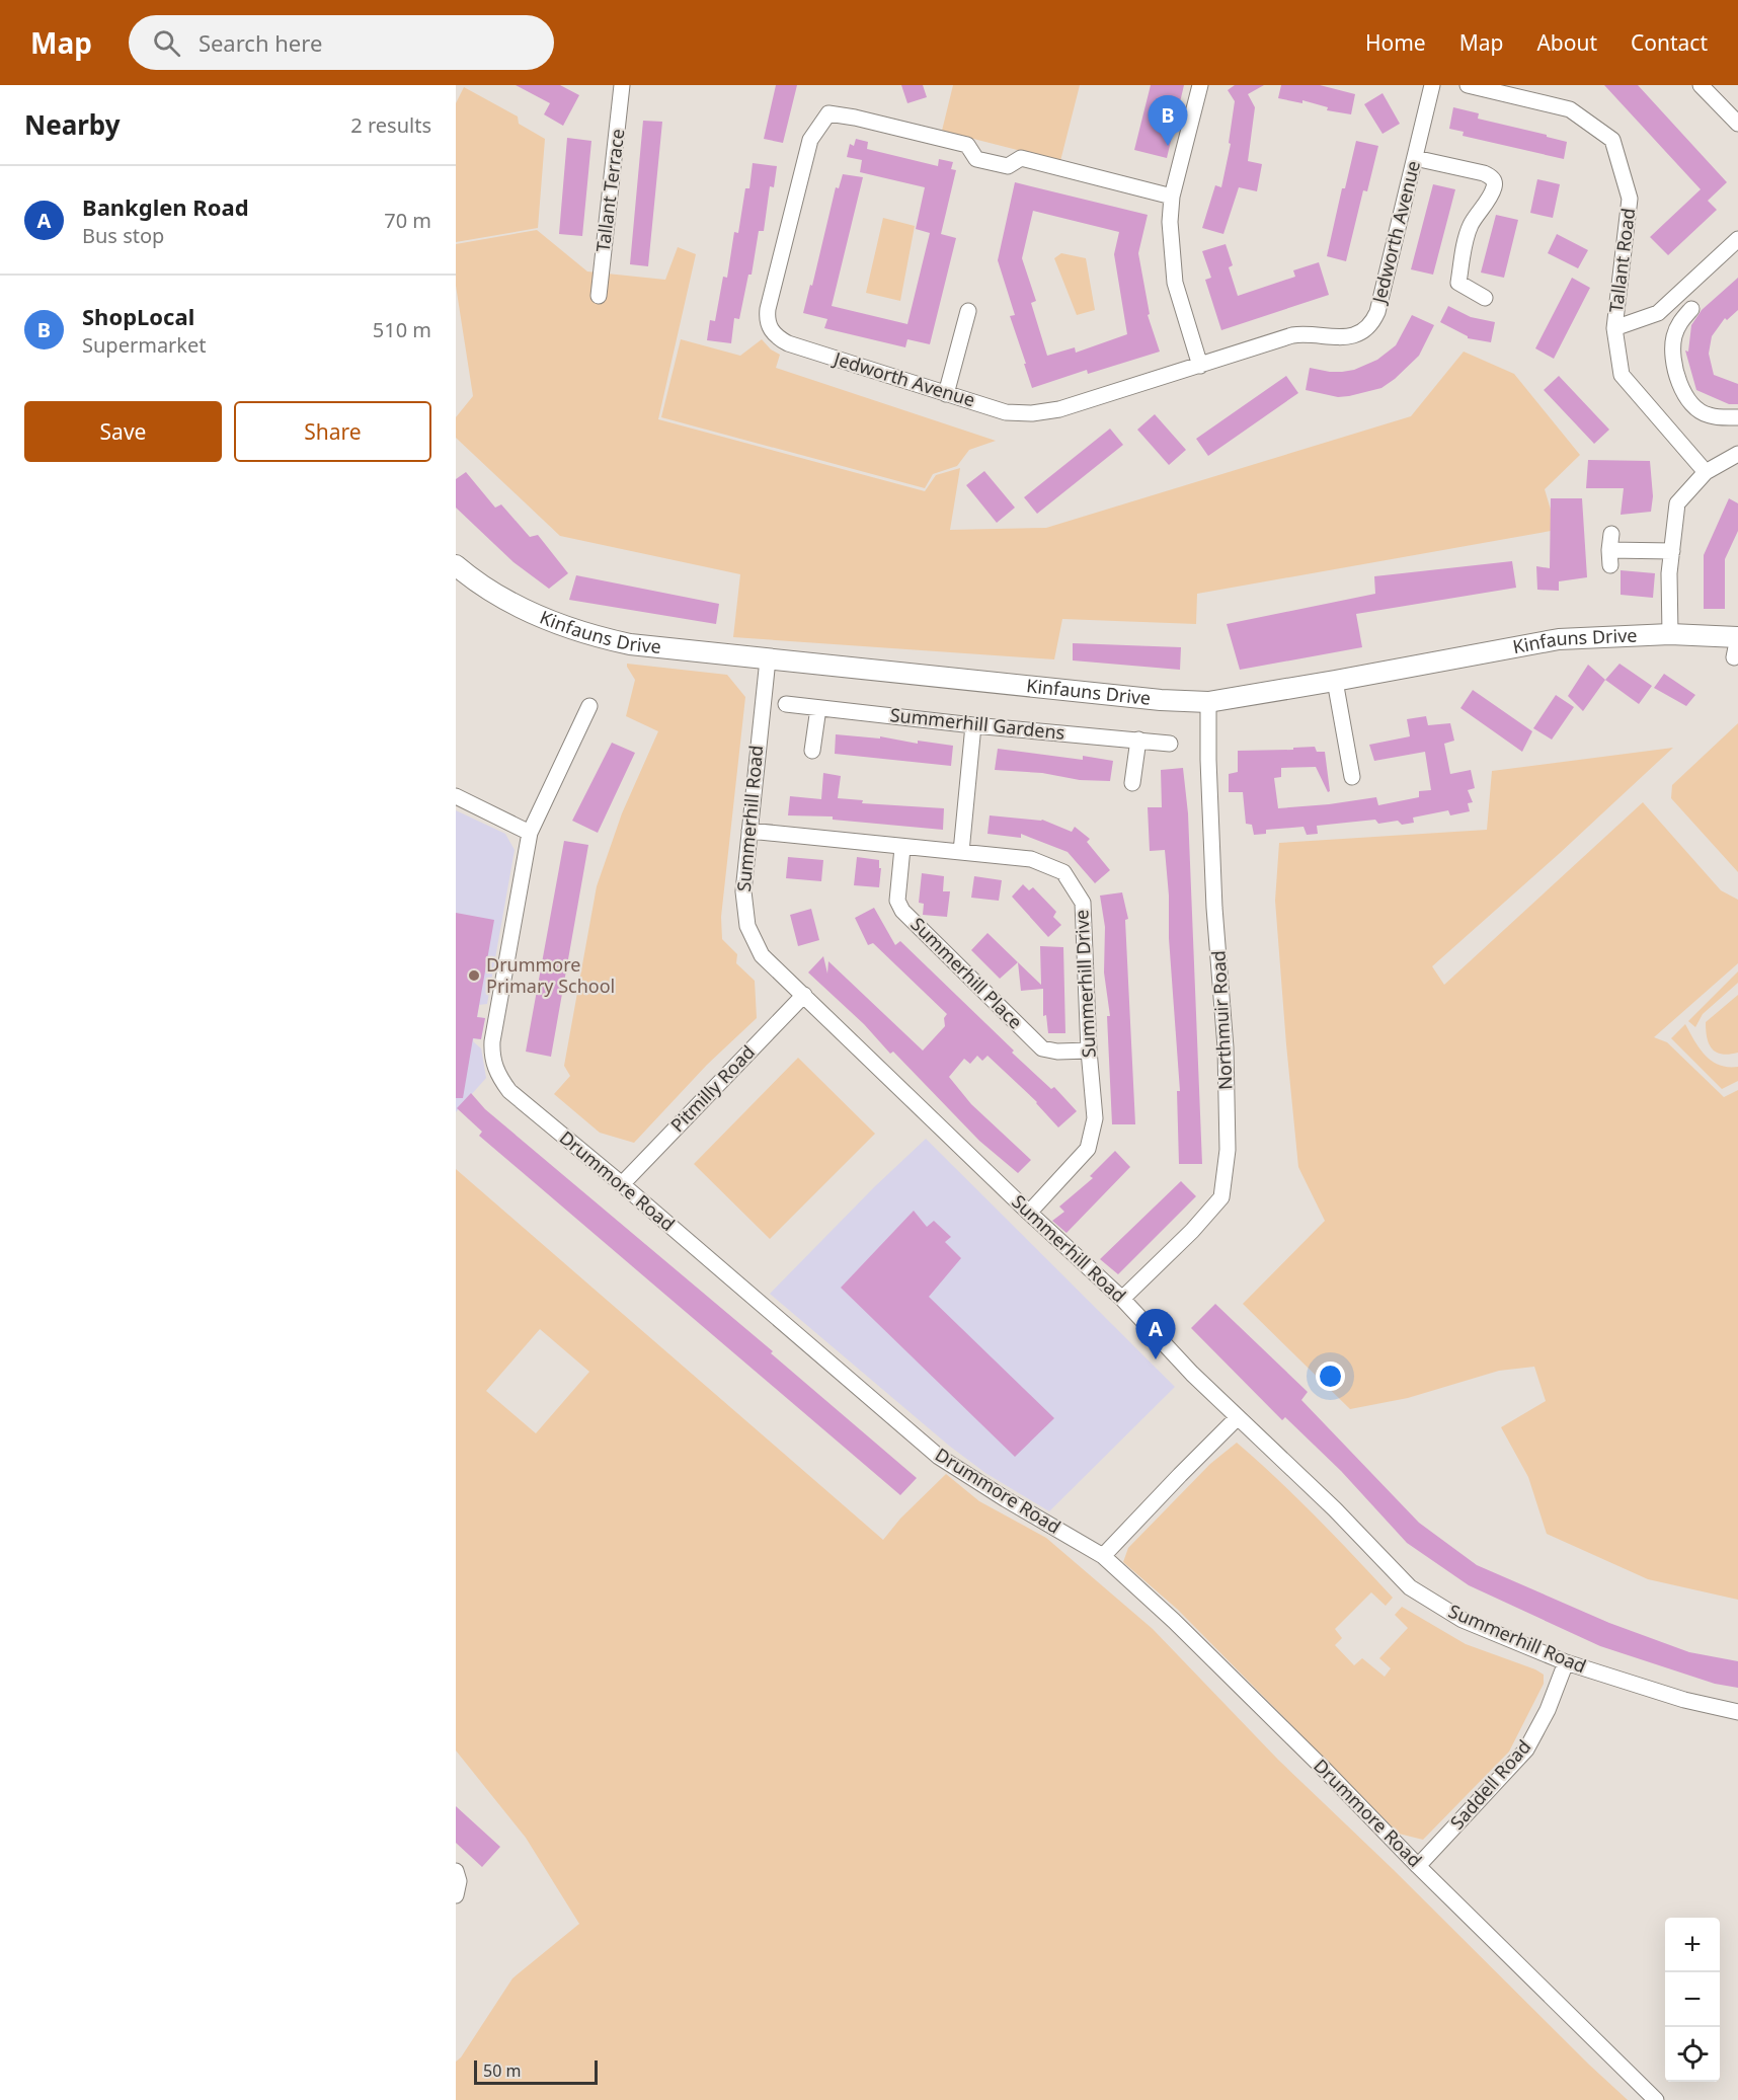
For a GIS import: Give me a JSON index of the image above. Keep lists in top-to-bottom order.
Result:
{
  "streets": {
    "street": [
      "Tallant Terrace",
      "Jedworth Avenue",
      "Tallant Road",
      "Kinfauns Drive",
      "Summerhill Gardens",
      "Summerhill Road",
      "Summerhill Place",
      "Summerhill Drive",
      "Northmuir Road",
      "Pitmilly Road",
      "Drummore Road",
      "Saddell Road"
    ]
  },
  "crossings": [
    ["Kinfauns Drive", "Summerhill Road"],
    ["Kinfauns Drive", "Northmuir Road"],
    ["Summerhill Road", "Summerhill Drive"],
    ["Summerhill Road", "Northmuir Road"],
    ["Summerhill Road", "Pitmilly Road"],
    ["Summerhill Road", "Saddell Road"],
    ["Summerhill Place", "Summerhill Drive"],
    ["Pitmilly Road", "Drummore Road"],
    ["Drummore Road", "Saddell Road"]
  ],
  "places": ["Drummore Primary School"],
  "scale_bar": "50 m",
  "page": {
    "header": "Map",
    "search": "Search here",
    "nav": [
      "Home",
      "Map",
      "About",
      "Contact"
    ],
    "heading": ["Nearby", "2 results"],
    "pins": ["B", "A"],
    "list": [
      {
        "mark": "A",
        "name": "Bankglen Road",
        "note": "Bus stop",
        "value": "70 m"
      },
      {
        "mark": "B",
        "name": "ShopLocal",
        "note": "Supermarket",
        "value": "510 m"
      }
    ],
    "buttons": ["Save", "Share"],
    "map_buttons": ["+", "−"],
    "scale": "50 m"
  }
}
